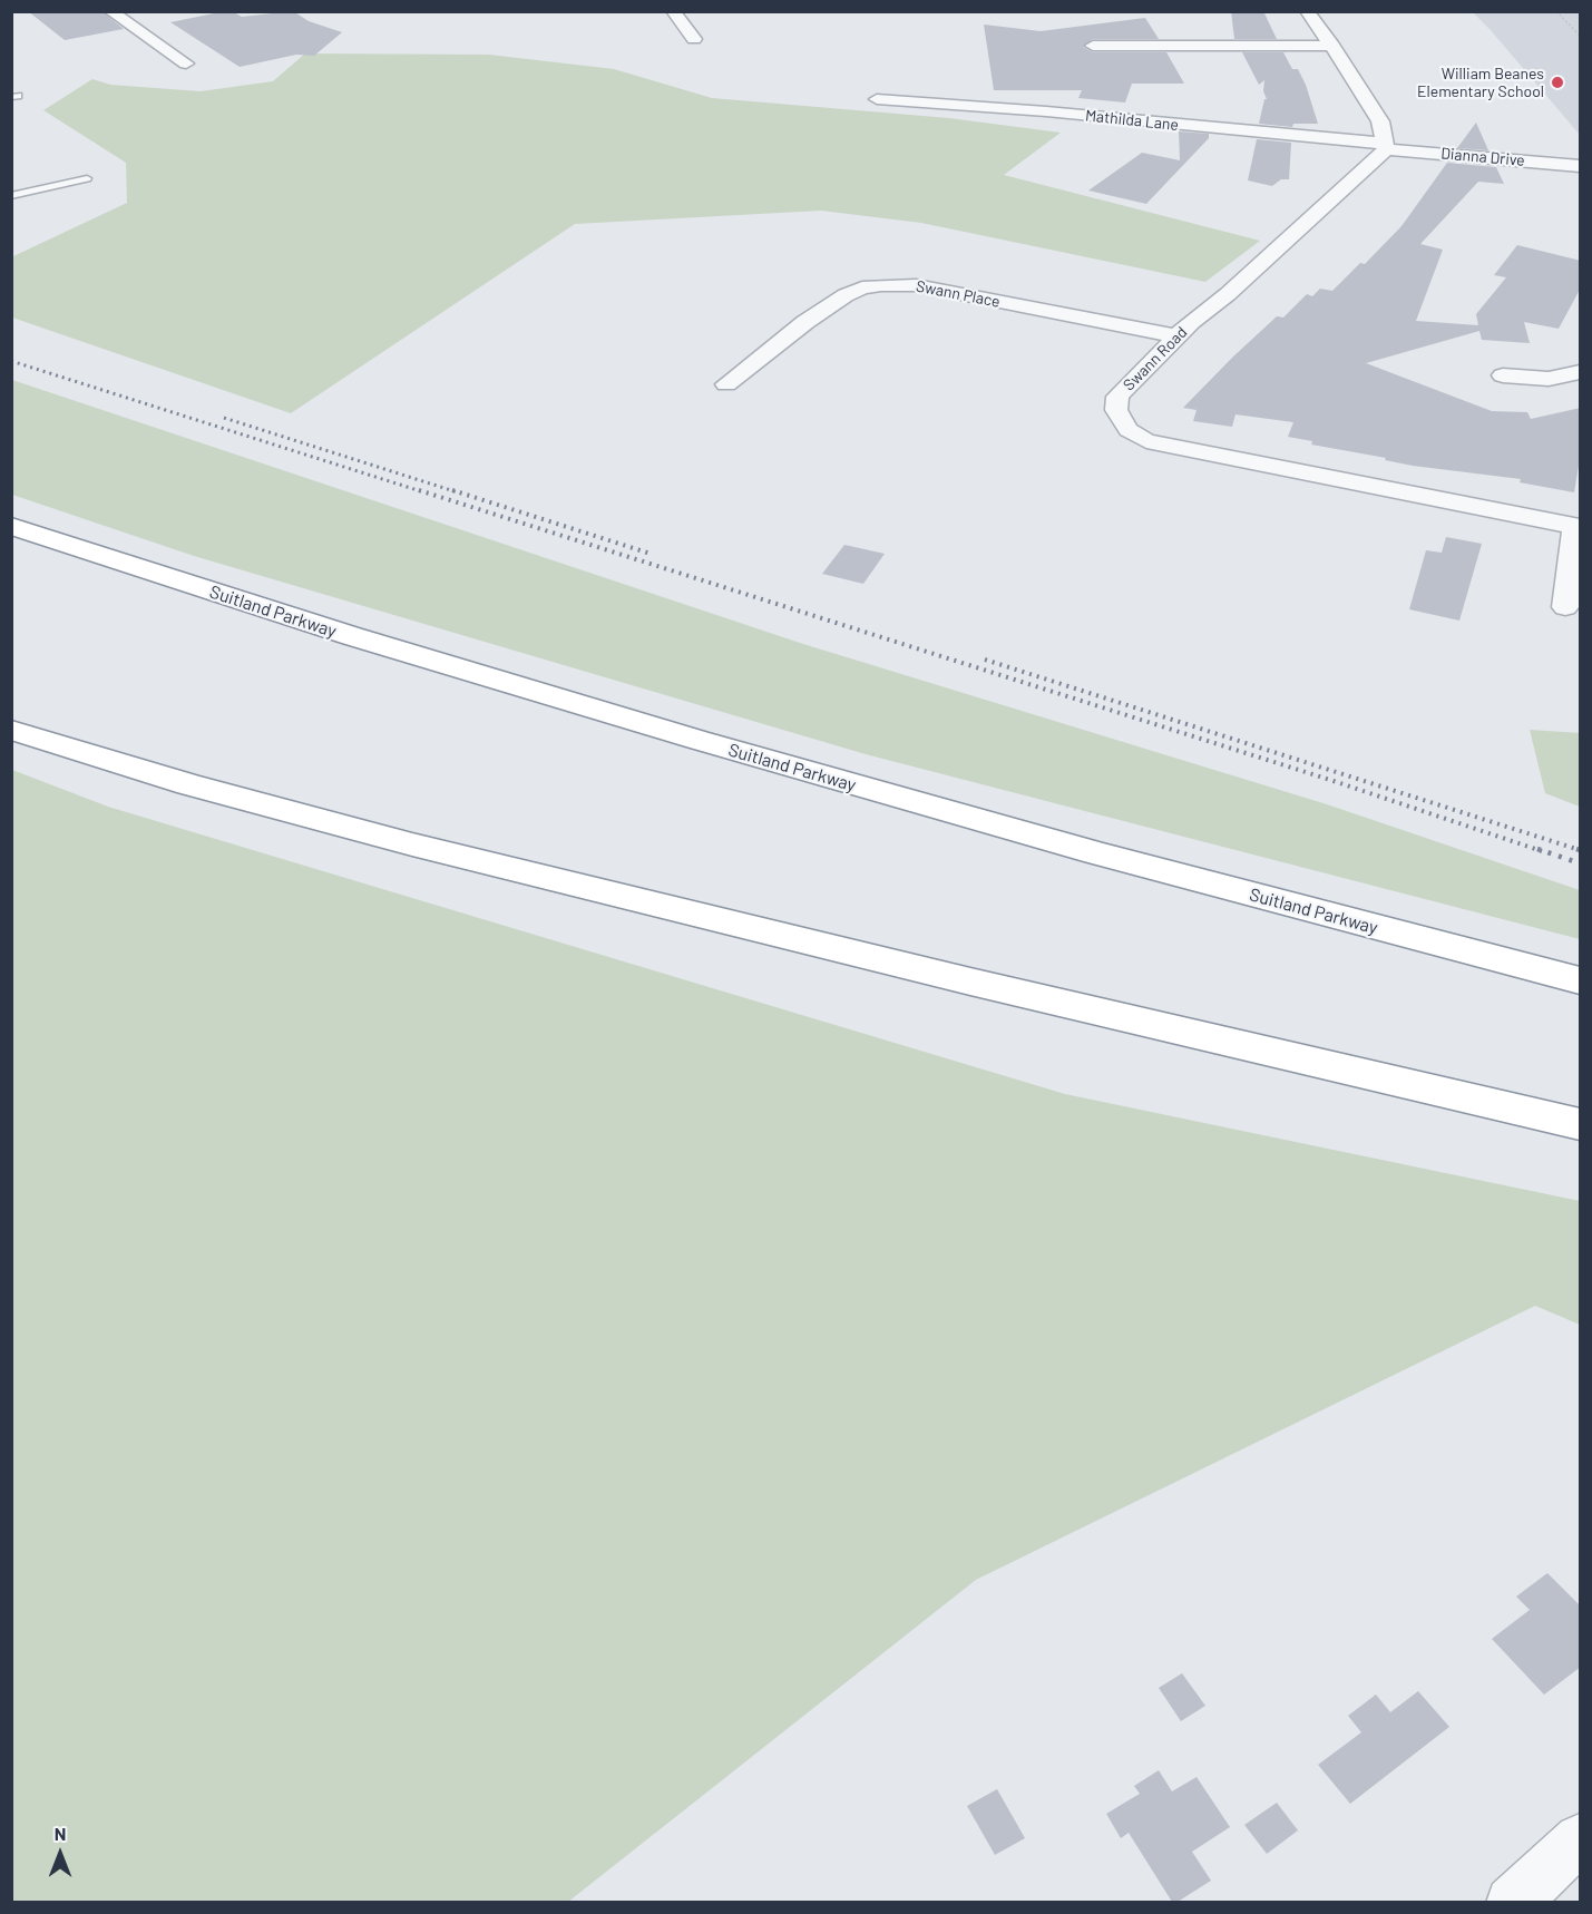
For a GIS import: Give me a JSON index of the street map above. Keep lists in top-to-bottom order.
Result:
{
  "streets": {
    "highway": ["Suitland Parkway"],
    "street": [
      "Mathilda Lane",
      "Dianna Drive",
      "Swann Place",
      "Swann Road"
    ]
  },
  "crossings": [
    ["Mathilda Lane", "Dianna Drive"],
    ["Mathilda Lane", "Swann Road"],
    ["Dianna Drive", "Swann Road"],
    ["Swann Place", "Swann Road"]
  ],
  "places": ["William Beanes Elementary School"],
  "north": "top"
}
